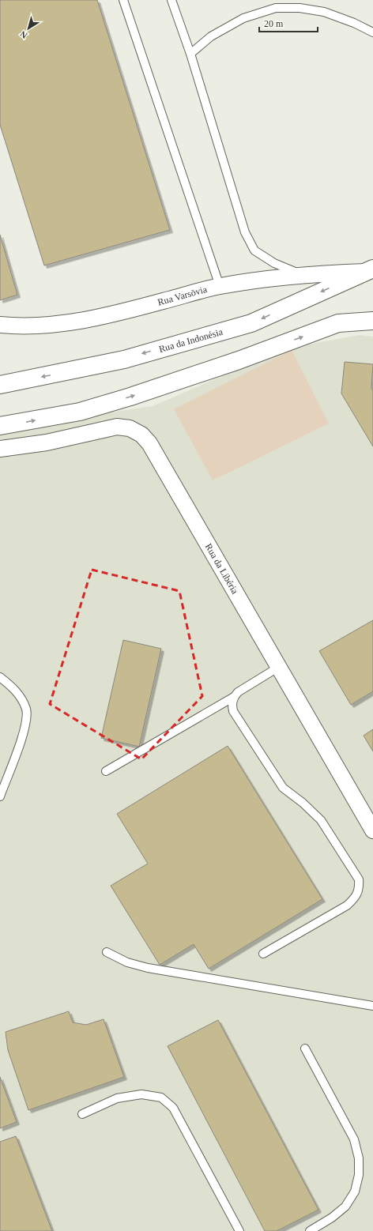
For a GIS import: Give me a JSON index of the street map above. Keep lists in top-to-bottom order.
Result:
{
  "streets": {
    "main road": ["Rua da Indonésia"],
    "street": ["Rua Varsōvia", "Rua da Libéria"]
  },
  "crossings": [
    ["Rua Varsōvia", "Rua da Indonésia"]
  ],
  "scale_bar": "20 m",
  "north": "bottom left"
}
